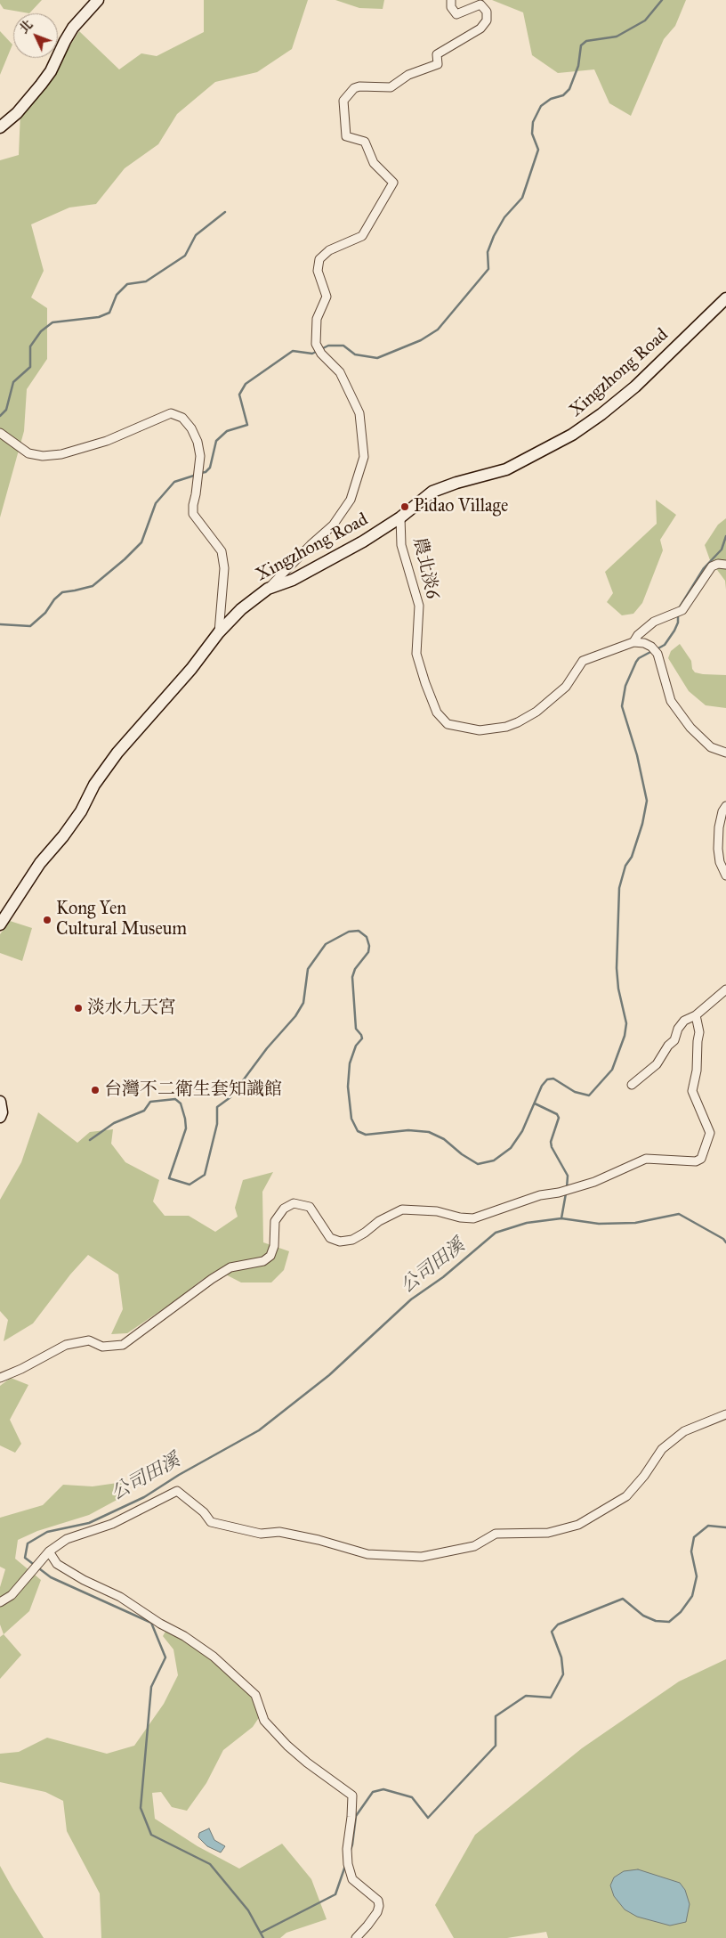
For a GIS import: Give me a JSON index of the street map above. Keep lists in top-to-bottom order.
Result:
{
  "streets": {
    "street": ["Xingzhong Road", "農北淡6"]
  },
  "crossings": [
    ["Xingzhong Road", "農北淡6"]
  ],
  "water": ["公司田溪"],
  "places": [
    "Pidao Village",
    "Kong Yen Cultural Museum",
    "淡水九天宮",
    "台灣不二衛生套知識館"
  ],
  "north": "top left"
}
